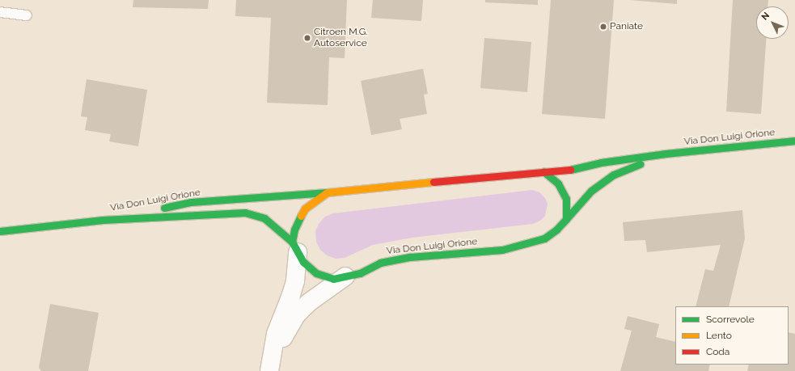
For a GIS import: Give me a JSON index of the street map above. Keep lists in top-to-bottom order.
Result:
{
  "streets": {
    "main road": ["Via Don Luigi Orione"]
  },
  "places": ["Paniate", "Citroen M.G. Autoservice"],
  "legend": ["Scorrevole", "Lento", "Coda"],
  "north": "top left"
}
